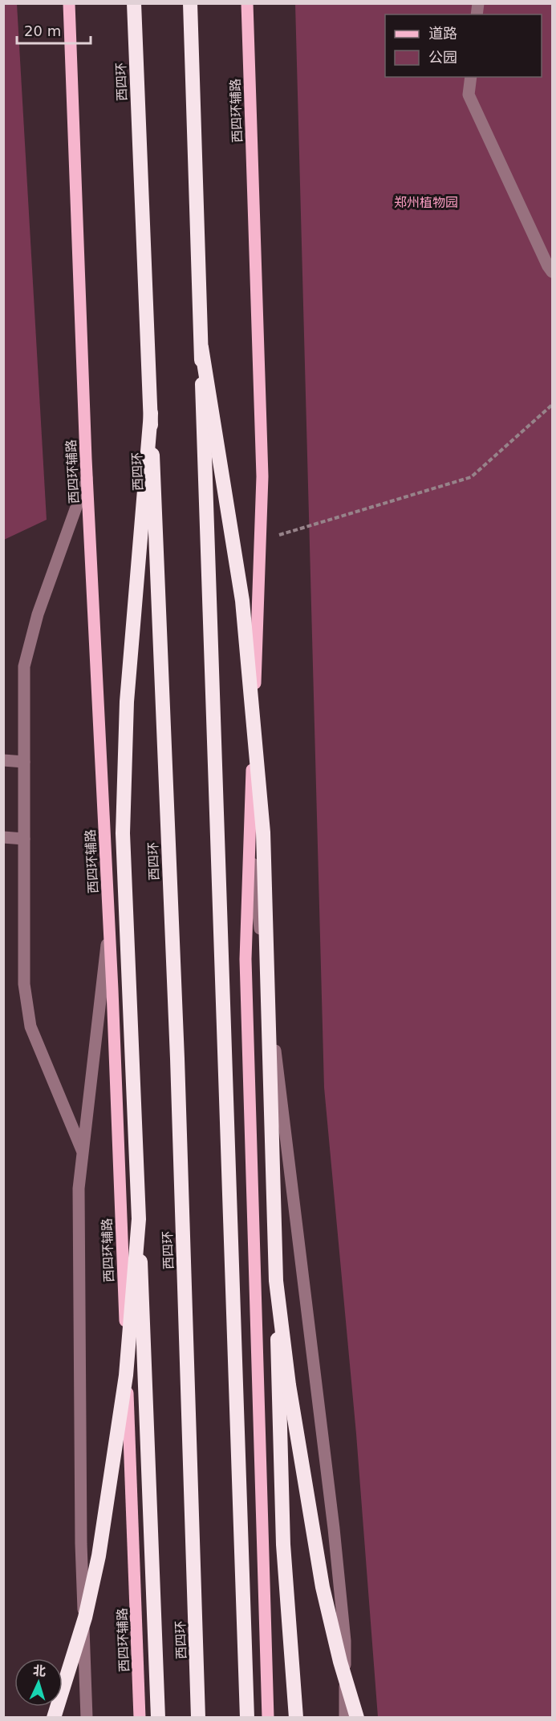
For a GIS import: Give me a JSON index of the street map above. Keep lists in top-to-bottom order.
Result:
{
  "streets": {
    "highway": ["西四环"],
    "main road": ["西四环辅路"]
  },
  "parks": ["郑州植物园"],
  "legend": ["道路", "公园"],
  "scale_bar": "20 m",
  "north": "top"
}
